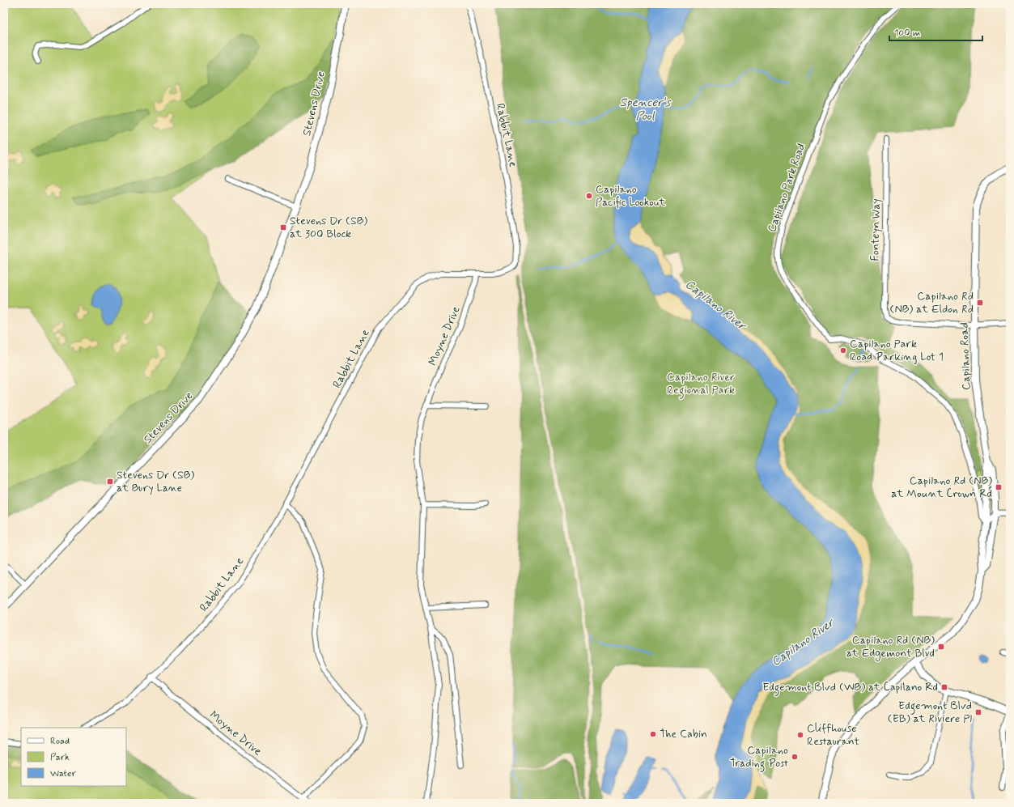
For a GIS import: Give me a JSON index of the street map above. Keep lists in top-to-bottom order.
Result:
{
  "streets": {
    "main road": ["Stevens Drive", "Capilano Road"],
    "street": [
      "Rabbit Lane",
      "Capilano Park Road",
      "Fonteyn Way",
      "Moyne Drive"
    ]
  },
  "crossings": [
    ["Rabbit Lane", "Moyne Drive"],
    ["Capilano Park Road", "Capilano Road"],
    ["Fonteyn Way", "Capilano Road"]
  ],
  "water": ["Spencer's Pool", "Capilano River"],
  "parks": ["Capilano River Regional Park"],
  "places": {
    "other": [
      "Capilano Pacific Lookout",
      "Capilano Park Road Parking Lot 1",
      "The Cabin",
      "Cliffhouse Restaurant",
      "Capilano Trading Post"
    ],
    "transit": [
      "Stevens Dr (SB) at 300 Block",
      "Capilano Rd (NB) at Eldon Rd",
      "Stevens Dr (SB) at Bury Lane",
      "Capilano Rd (NB) at Mount Crown Rd",
      "Capilano Rd (NB) at Edgemont Blvd",
      "Edgemont Blvd (WB) at Capilano Rd",
      "Edgemont Blvd (EB) at Riviere Pl"
    ]
  },
  "legend": ["Road", "Park", "Water"],
  "scale_bar": "100 m"
}
